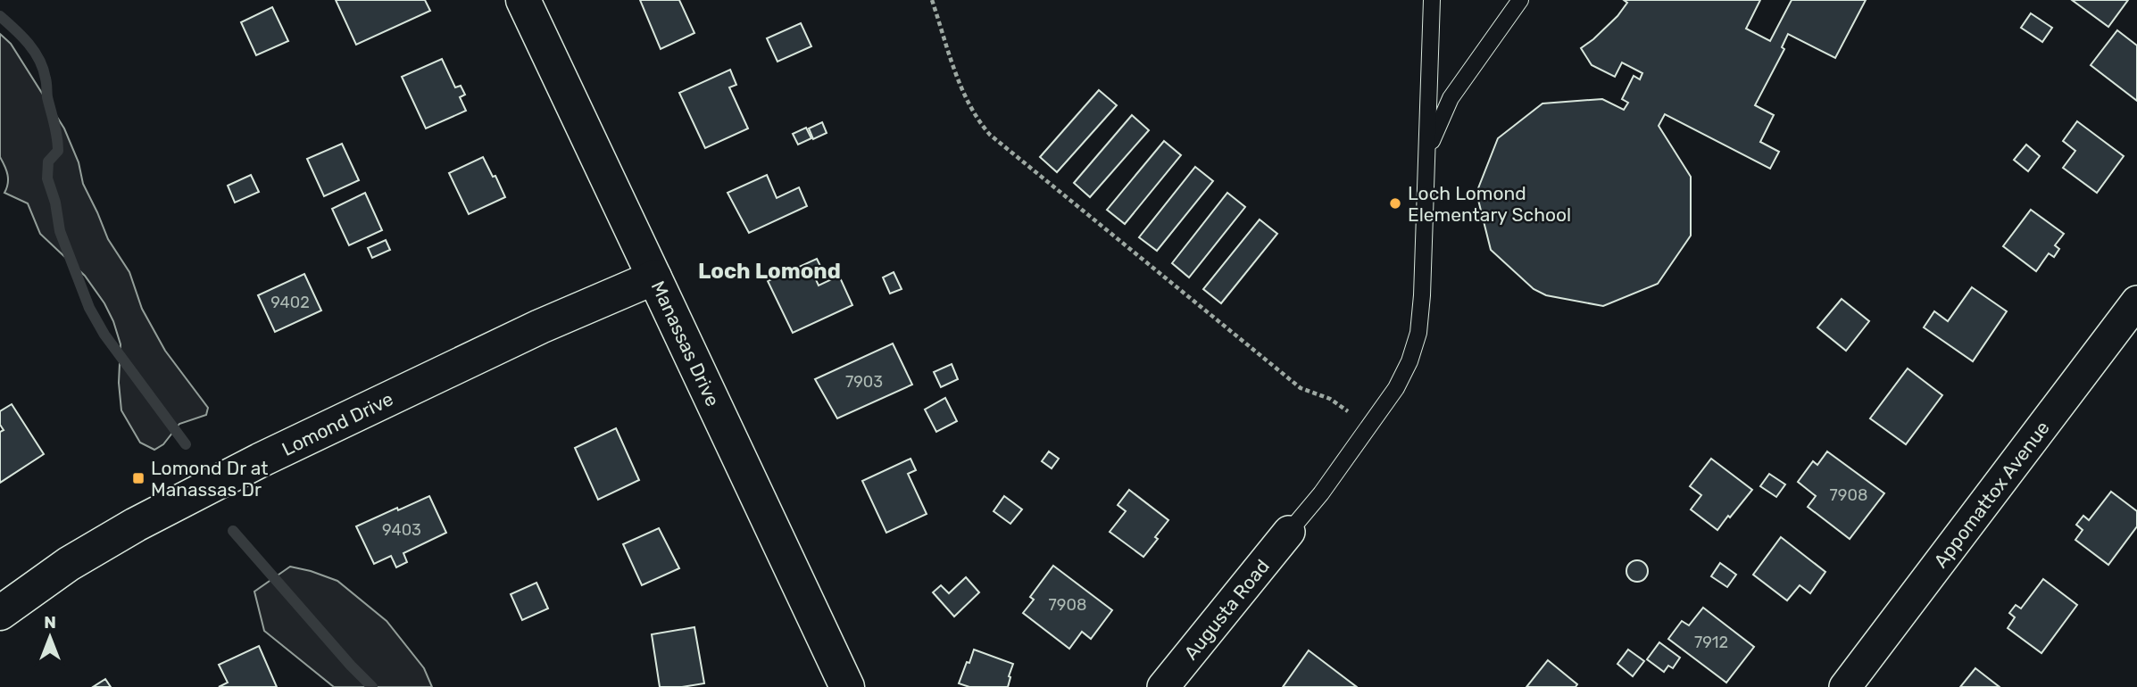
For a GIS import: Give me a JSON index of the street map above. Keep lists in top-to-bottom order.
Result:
{
  "streets": {
    "main road": ["Manassas Drive", "Lomond Drive"],
    "street": ["Appomattox Avenue", "Augusta Road"]
  },
  "crossings": [
    ["Manassas Drive", "Lomond Drive"]
  ],
  "districts": ["Loch Lomond"],
  "places": {
    "other": ["Loch Lomond Elementary School"],
    "transit": ["Lomond Dr at Manassas Dr"]
  },
  "house_numbers": [
    "9402",
    "7903",
    "7908",
    "9403",
    "7908",
    "7912"
  ],
  "north": "top"
}
